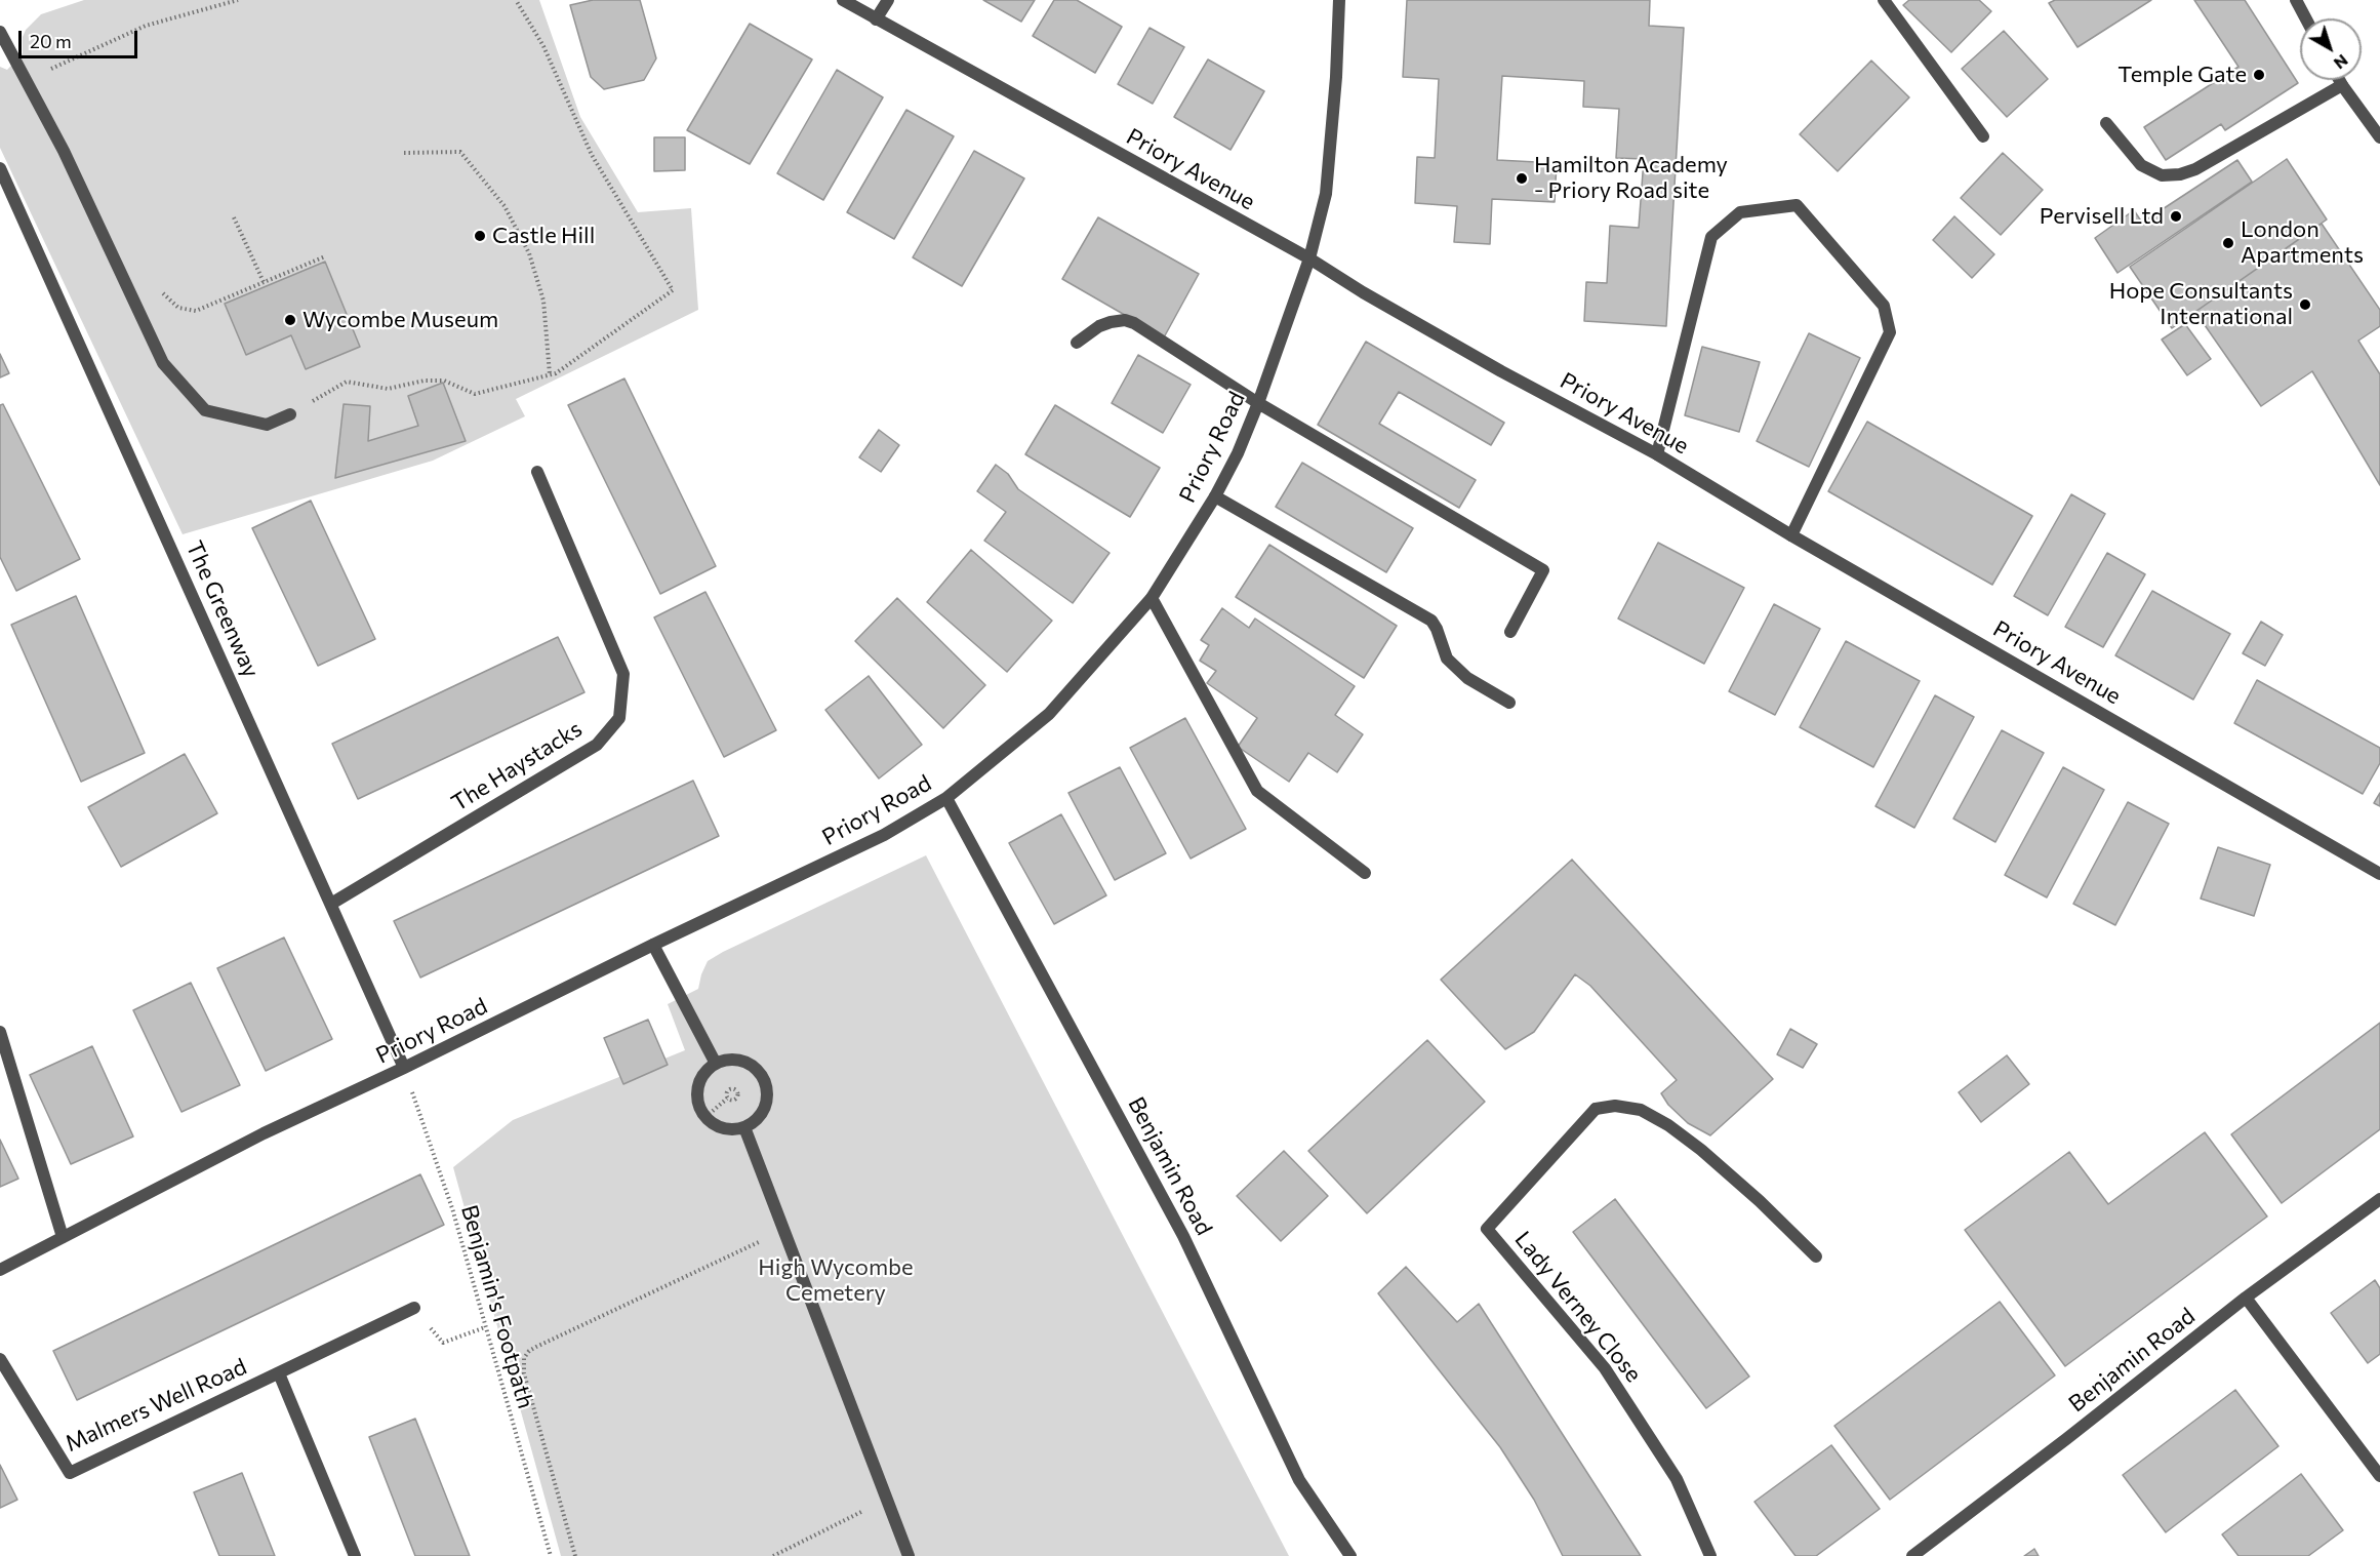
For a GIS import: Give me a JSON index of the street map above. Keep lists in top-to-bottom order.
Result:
{
  "streets": {
    "street": [
      "Priory Avenue",
      "Priory Road",
      "The Greenway",
      "The Haystacks",
      "Benjamin Road",
      "Lady Verney Close",
      "Malmers Well Road"
    ],
    "path": ["Benjamin's Footpath"]
  },
  "crossings": [
    ["Priory Avenue", "Priory Road"],
    ["Priory Road", "The Greenway"],
    ["Priory Road", "Benjamin Road"],
    ["Priory Road", "Benjamin's Footpath"],
    ["The Greenway", "The Haystacks"],
    ["The Greenway", "Benjamin's Footpath"]
  ],
  "parks": ["High Wycombe Cemetery"],
  "places": [
    "Temple Gate",
    "Hamilton Academy - Priory Road site",
    "Pervisell Ltd",
    "Castle Hill",
    "London Apartments",
    "Hope Consultants International",
    "Wycombe Museum"
  ],
  "scale_bar": "20 m",
  "north": "bottom right"
}
